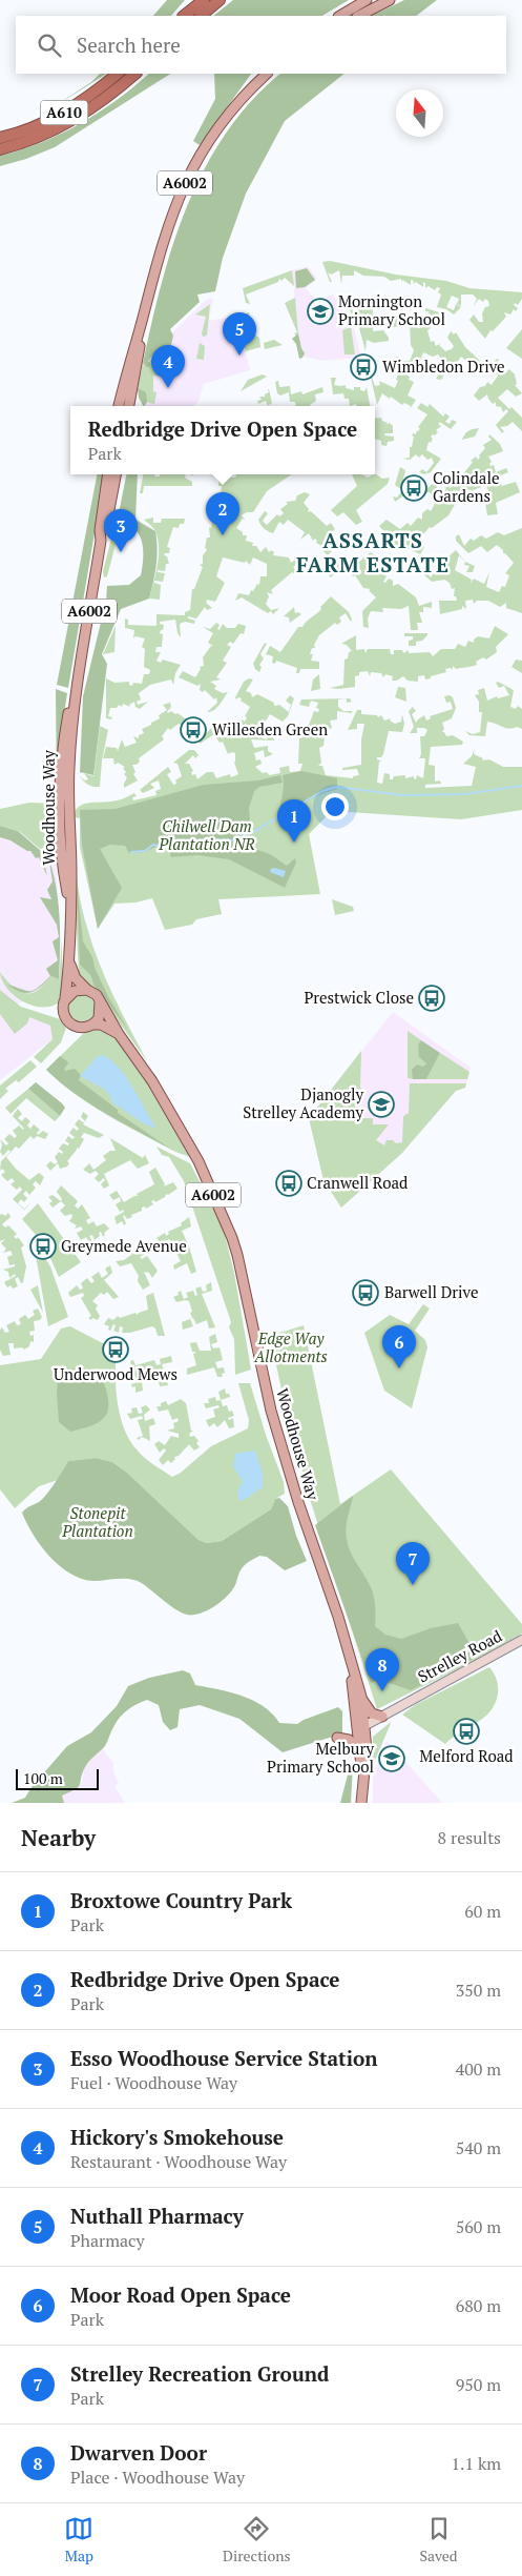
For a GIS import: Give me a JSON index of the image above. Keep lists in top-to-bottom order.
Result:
{
  "streets": {
    "highway": ["A610"],
    "main road": ["A6002", "Woodhouse Way", "Strelley Road"]
  },
  "crossings": [
    ["A6002", "Woodhouse Way"],
    ["A6002", "Strelley Road"],
    ["Woodhouse Way", "Strelley Road"]
  ],
  "districts": ["ASSARTS FARM ESTATE"],
  "parks": ["Chilwell Dam Plantation NR", "Edge Way Allotments", "Stonepit Plantation"],
  "places": {
    "school or university": ["Mornington Primary School", "Djanogly Strelley Academy", "Melbury Primary School"],
    "bus stop": [
      "Wimbledon Drive",
      "Colindale Gardens",
      "Willesden Green",
      "Prestwick Close",
      "Cranwell Road",
      "Greymede Avenue",
      "Barwell Drive",
      "Underwood Mews",
      "Melford Road"
    ]
  },
  "scale_bar": "100 m",
  "north": "top",
  "page": {
    "search": "Search here",
    "pins": [
      "5",
      "4",
      "2",
      "3",
      "1",
      "6",
      "7",
      "8"
    ],
    "popup": ["Redbridge Drive Open Space", "Park"],
    "scale": "100 m",
    "heading": ["Nearby", "8 results"],
    "list": [
      {
        "mark": "1",
        "name": "Broxtowe Country Park",
        "note": "Park",
        "value": "60 m"
      },
      {
        "mark": "2",
        "name": "Redbridge Drive Open Space",
        "note": "Park",
        "value": "350 m"
      },
      {
        "mark": "3",
        "name": "Esso Woodhouse Service Station",
        "note": "Fuel · Woodhouse Way",
        "value": "400 m"
      },
      {
        "mark": "4",
        "name": "Hickory's Smokehouse",
        "note": "Restaurant · Woodhouse Way",
        "value": "540 m"
      },
      {
        "mark": "5",
        "name": "Nuthall Pharmacy",
        "note": "Pharmacy",
        "value": "560 m"
      },
      {
        "mark": "6",
        "name": "Moor Road Open Space",
        "note": "Park",
        "value": "680 m"
      },
      {
        "mark": "7",
        "name": "Strelley Recreation Ground",
        "note": "Park",
        "value": "950 m"
      },
      {
        "mark": "8",
        "name": "Dwarven Door",
        "note": "Place · Woodhouse Way",
        "value": "1.1 km"
      }
    ],
    "nav": ["Map", "Directions", "Saved"]
  }
}
